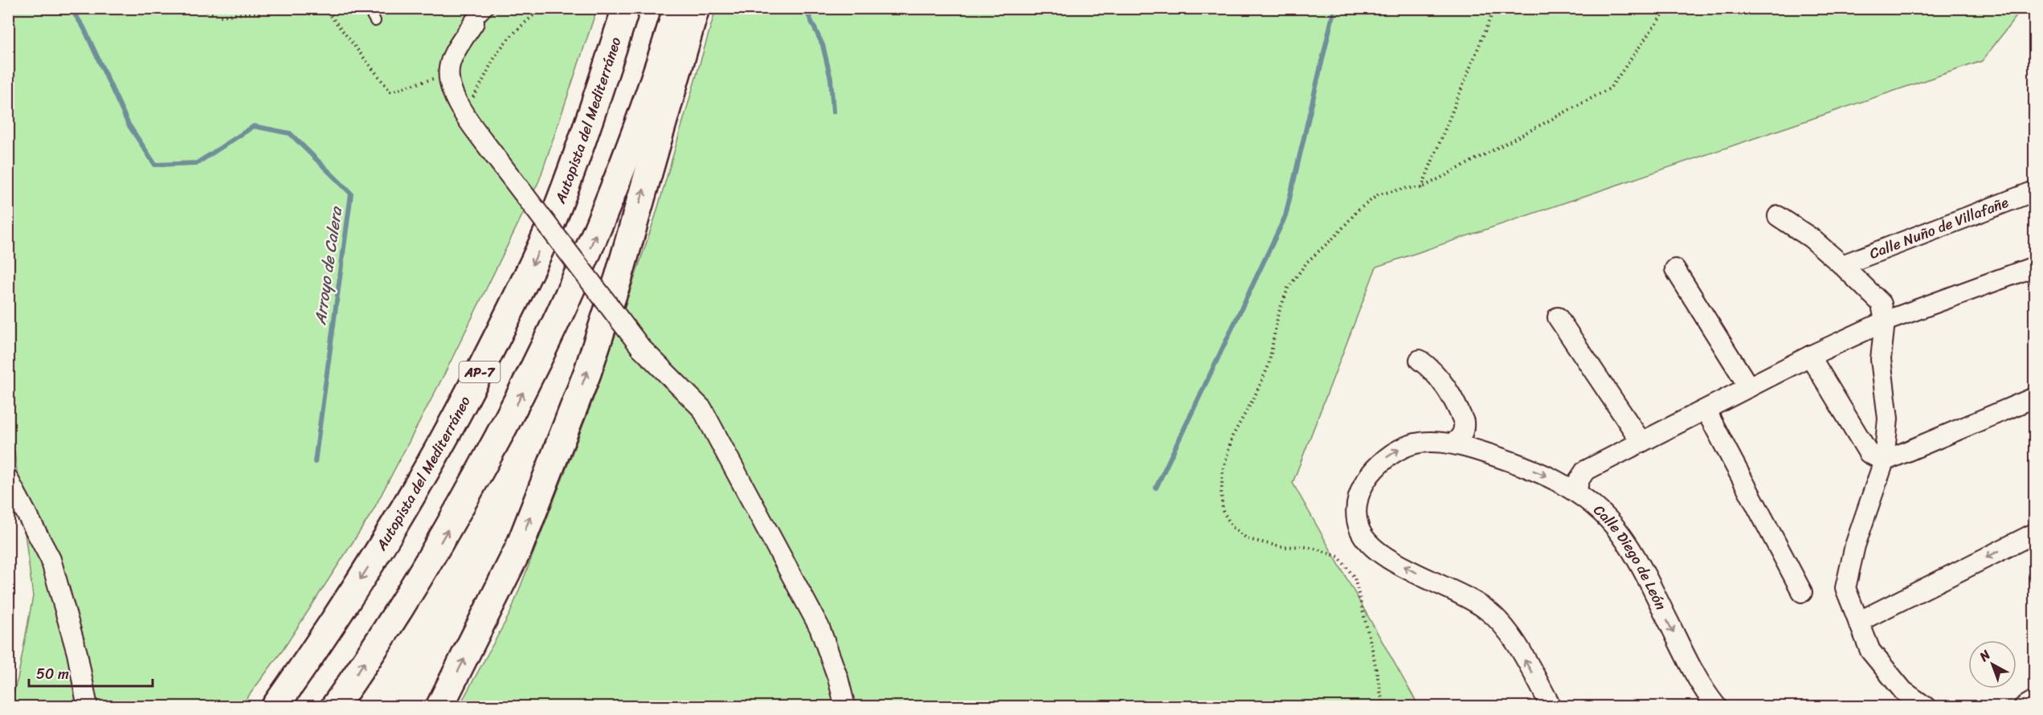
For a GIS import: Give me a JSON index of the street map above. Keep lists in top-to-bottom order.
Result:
{
  "streets": {
    "highway": ["Autopista del Mediterráneo", "AP-7"],
    "street": ["Calle Nuño de Villafañe", "Calle Diego de León"]
  },
  "water": ["Arroyo de Calera"],
  "scale_bar": "50 m",
  "north": "top left"
}
